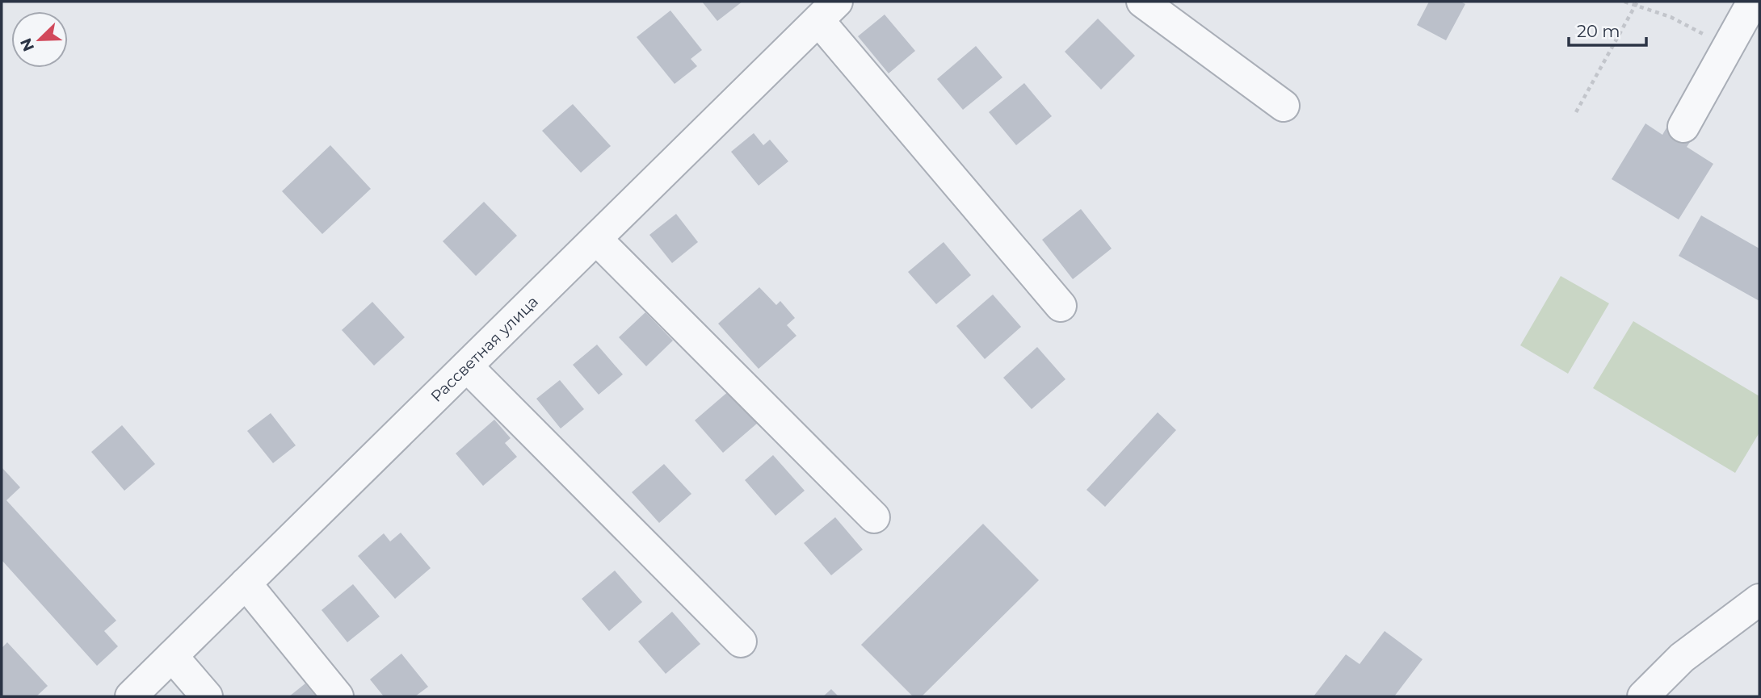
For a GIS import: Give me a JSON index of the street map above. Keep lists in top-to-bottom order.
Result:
{
  "streets": {
    "street": ["Рассветная улица"]
  },
  "scale_bar": "20 m",
  "north": "bottom left"
}
